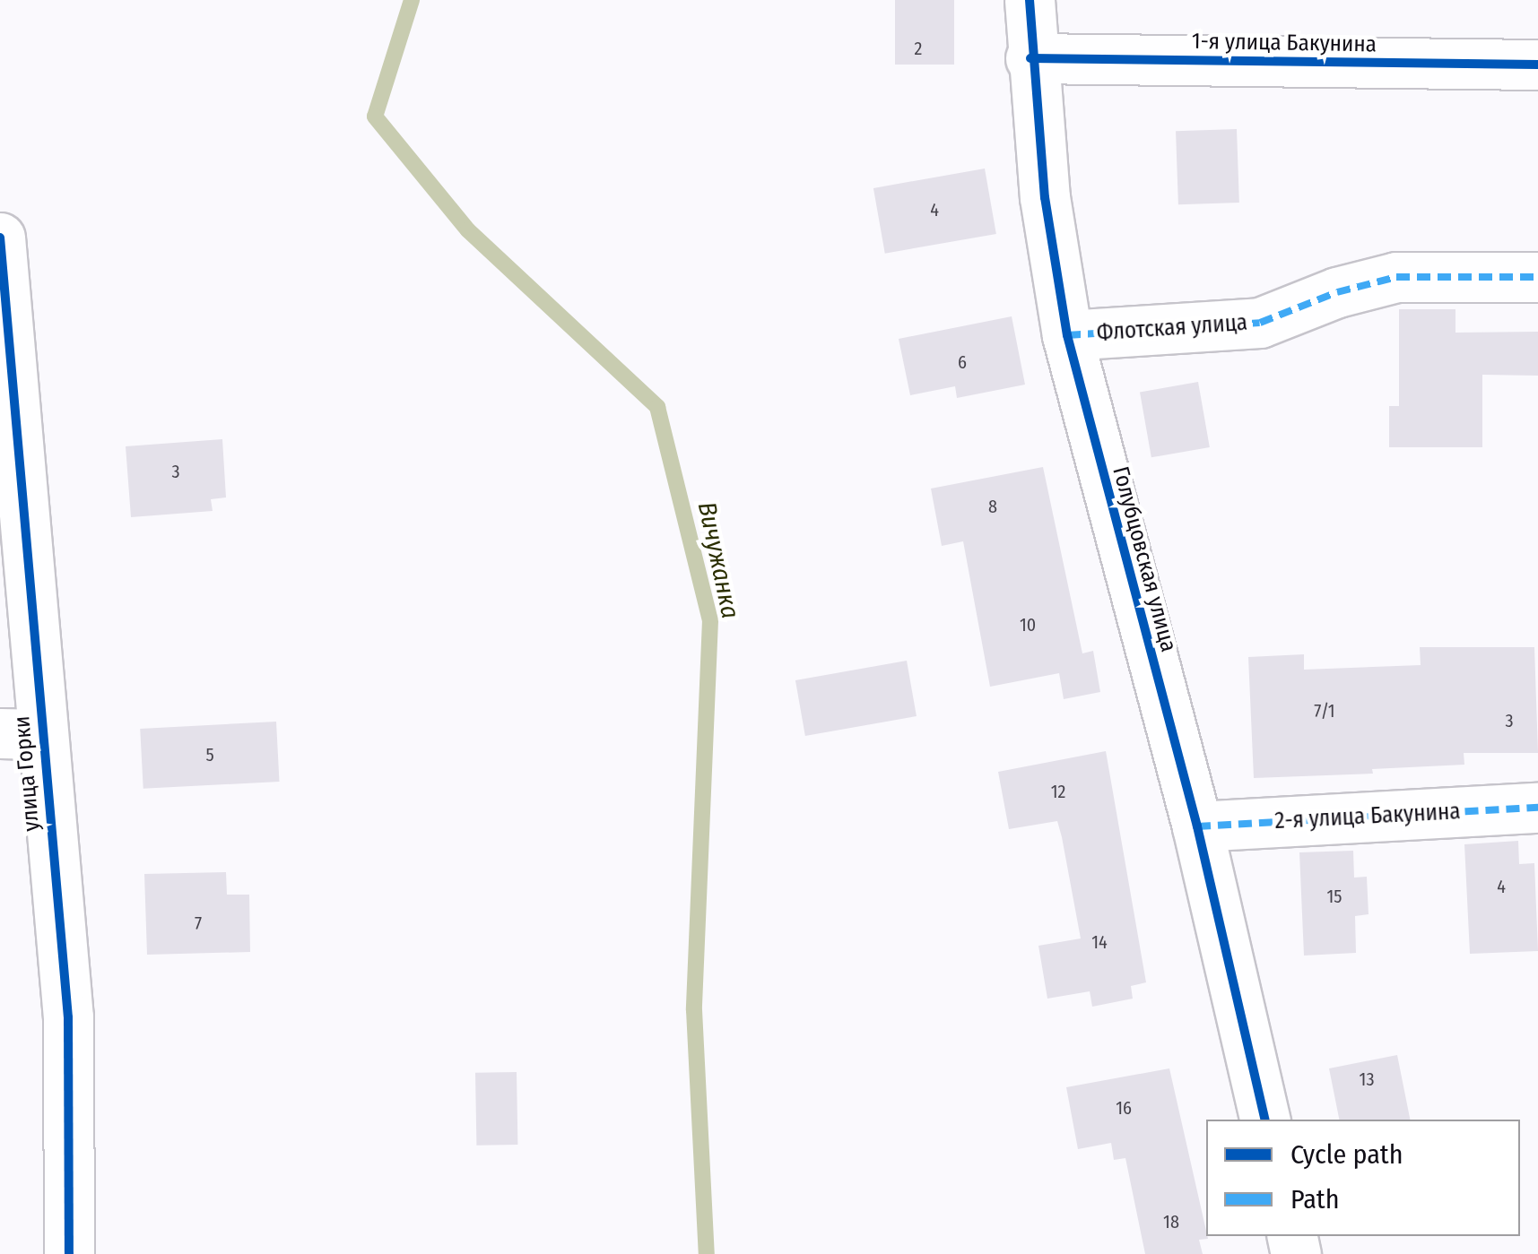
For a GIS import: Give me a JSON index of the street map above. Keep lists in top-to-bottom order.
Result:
{
  "streets": {
    "street": [
      "1-я улица Бакунина",
      "Флотская улица",
      "Голубцовская улица",
      "улица Горки",
      "2-я улица Бакунина"
    ]
  },
  "crossings": [
    ["1-я улица Бакунина", "Голубцовская улица"],
    ["Флотская улица", "Голубцовская улица"],
    ["Голубцовская улица", "2-я улица Бакунина"]
  ],
  "water": ["Вичужанка"],
  "house_numbers": [
    "2",
    "4",
    "6",
    "3",
    "8",
    "10",
    "7/1",
    "3",
    "5",
    "12",
    "4",
    "15",
    "7",
    "14",
    "13",
    "16",
    "18"
  ],
  "legend": ["Cycle path", "Path"]
}
